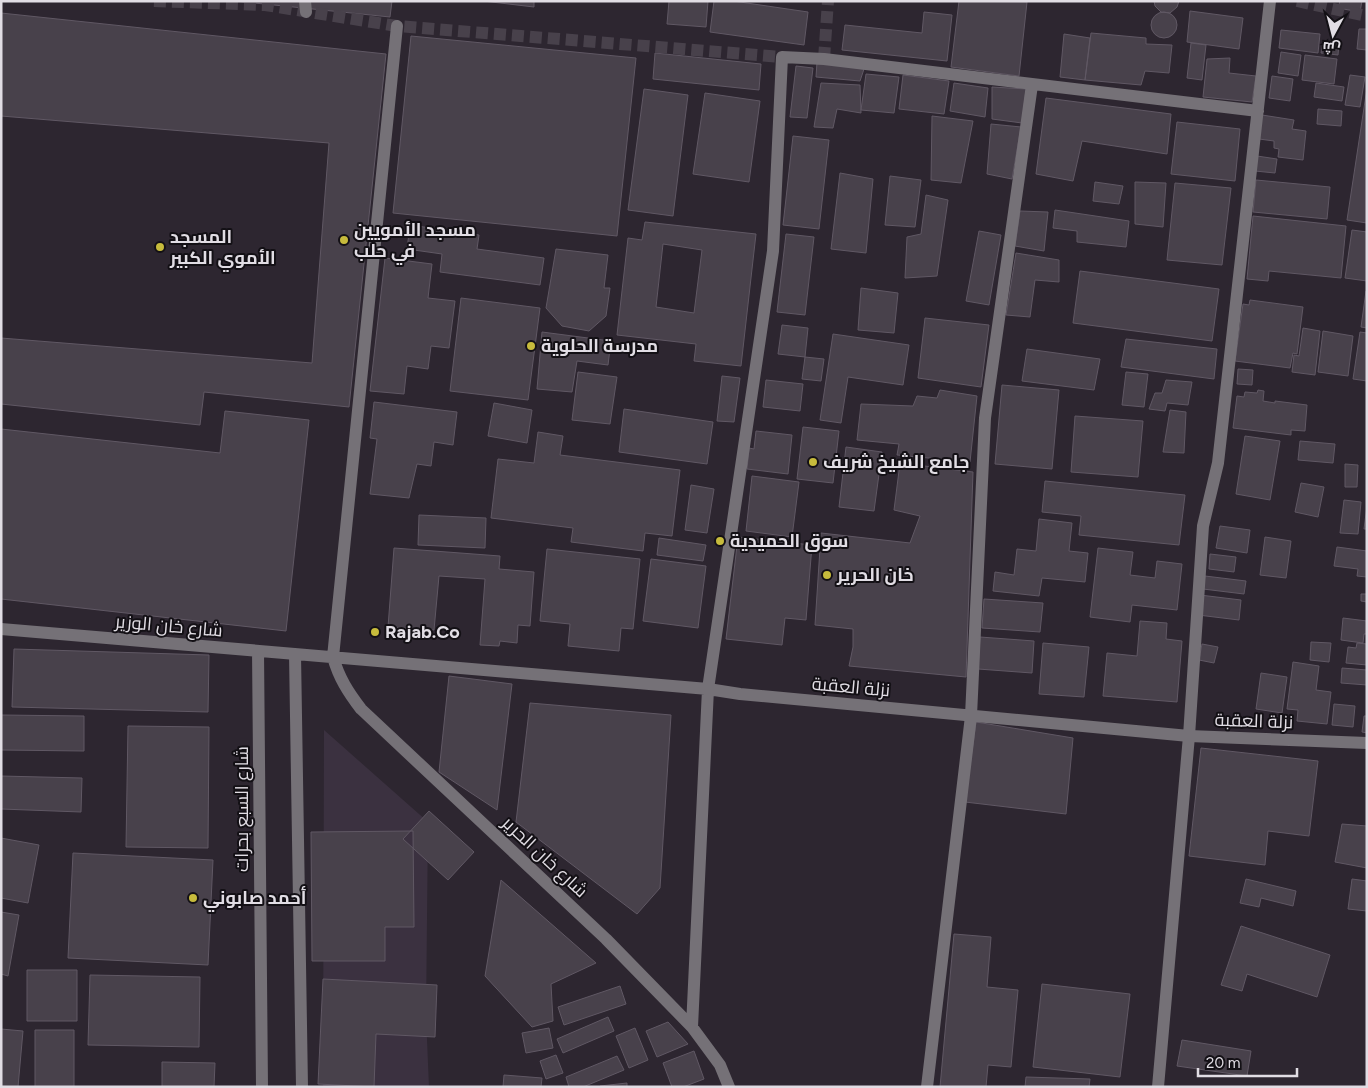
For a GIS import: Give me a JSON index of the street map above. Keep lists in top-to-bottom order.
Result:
{
  "streets": {
    "street": [
      "شارع خان الوزير",
      "نزلة العقبة",
      "شارع السبع بحرات",
      "شارع خان الحرير"
    ]
  },
  "crossings": [
    ["شارع خان الوزير", "نزلة العقبة"],
    ["شارع خان الوزير", "شارع السبع بحرات"],
    ["شارع خان الوزير", "شارع خان الحرير"],
    ["نزلة العقبة", "شارع خان الحرير"]
  ],
  "places": [
    "مسجد الأمويين في حلب",
    "المسجد الأموي الكبير",
    "مدرسة الحلوية",
    "جامع الشيخ شريف",
    "سوق الحميدية",
    "خان الحرير",
    "Rajab.Co",
    "أحمد صابوني"
  ],
  "scale_bar": "20 m",
  "north": "bottom"
}
